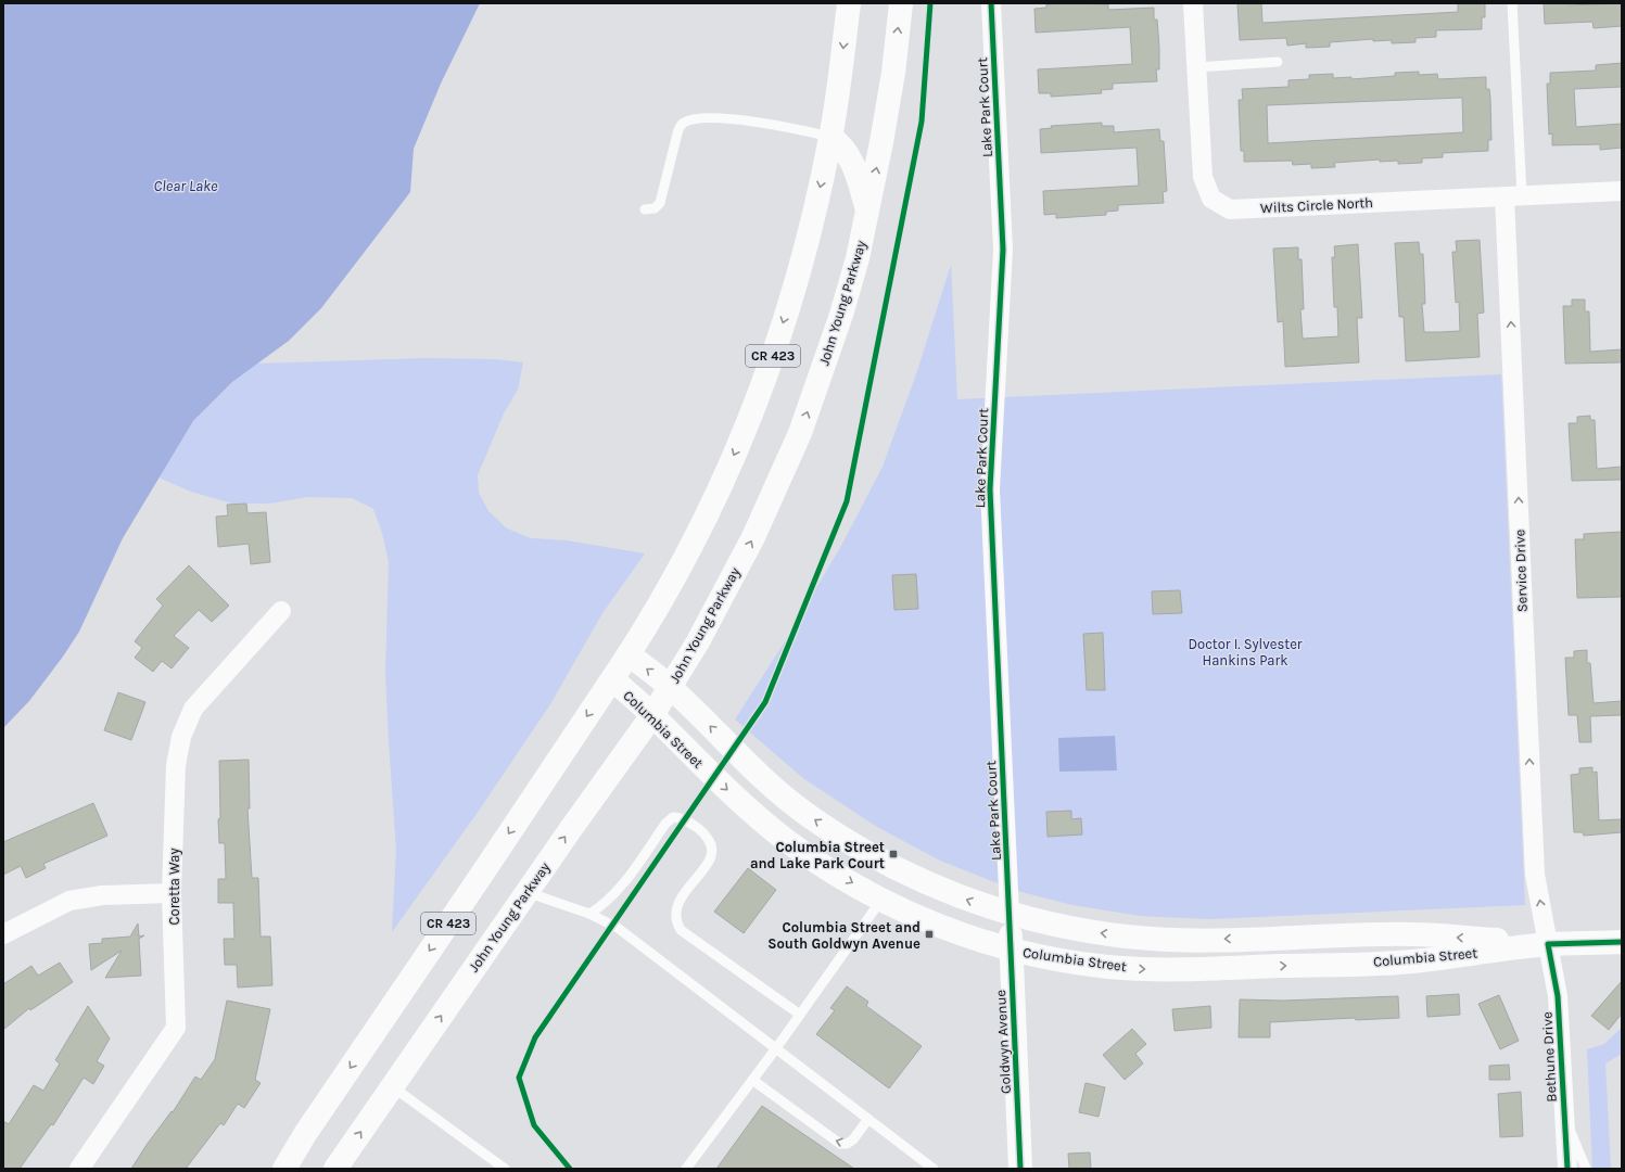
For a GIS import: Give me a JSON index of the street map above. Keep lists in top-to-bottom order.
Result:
{
  "streets": {
    "main road": [
      "John Young Parkway",
      "CR 423",
      "Columbia Street",
      "Goldwyn Avenue"
    ],
    "street": [
      "Lake Park Court",
      "Wilts Circle North",
      "Service Drive",
      "Coretta Way",
      "Bethune Drive"
    ]
  },
  "crossings": [
    ["Lake Park Court", "Columbia Street"],
    ["Lake Park Court", "Goldwyn Avenue"],
    ["Wilts Circle North", "Service Drive"],
    ["John Young Parkway", "Columbia Street"],
    ["CR 423", "Columbia Street"],
    ["Service Drive", "Columbia Street"],
    ["Service Drive", "Bethune Drive"],
    ["Columbia Street", "Goldwyn Avenue"],
    ["Columbia Street", "Bethune Drive"]
  ],
  "one_way": ["Service Drive"],
  "water": ["Clear Lake"],
  "parks": ["Doctor I. Sylvester Hankins Park"],
  "places": {
    "transit": ["Columbia Street and Lake Park Court", "Columbia Street and South Goldwyn Avenue"]
  }
}
